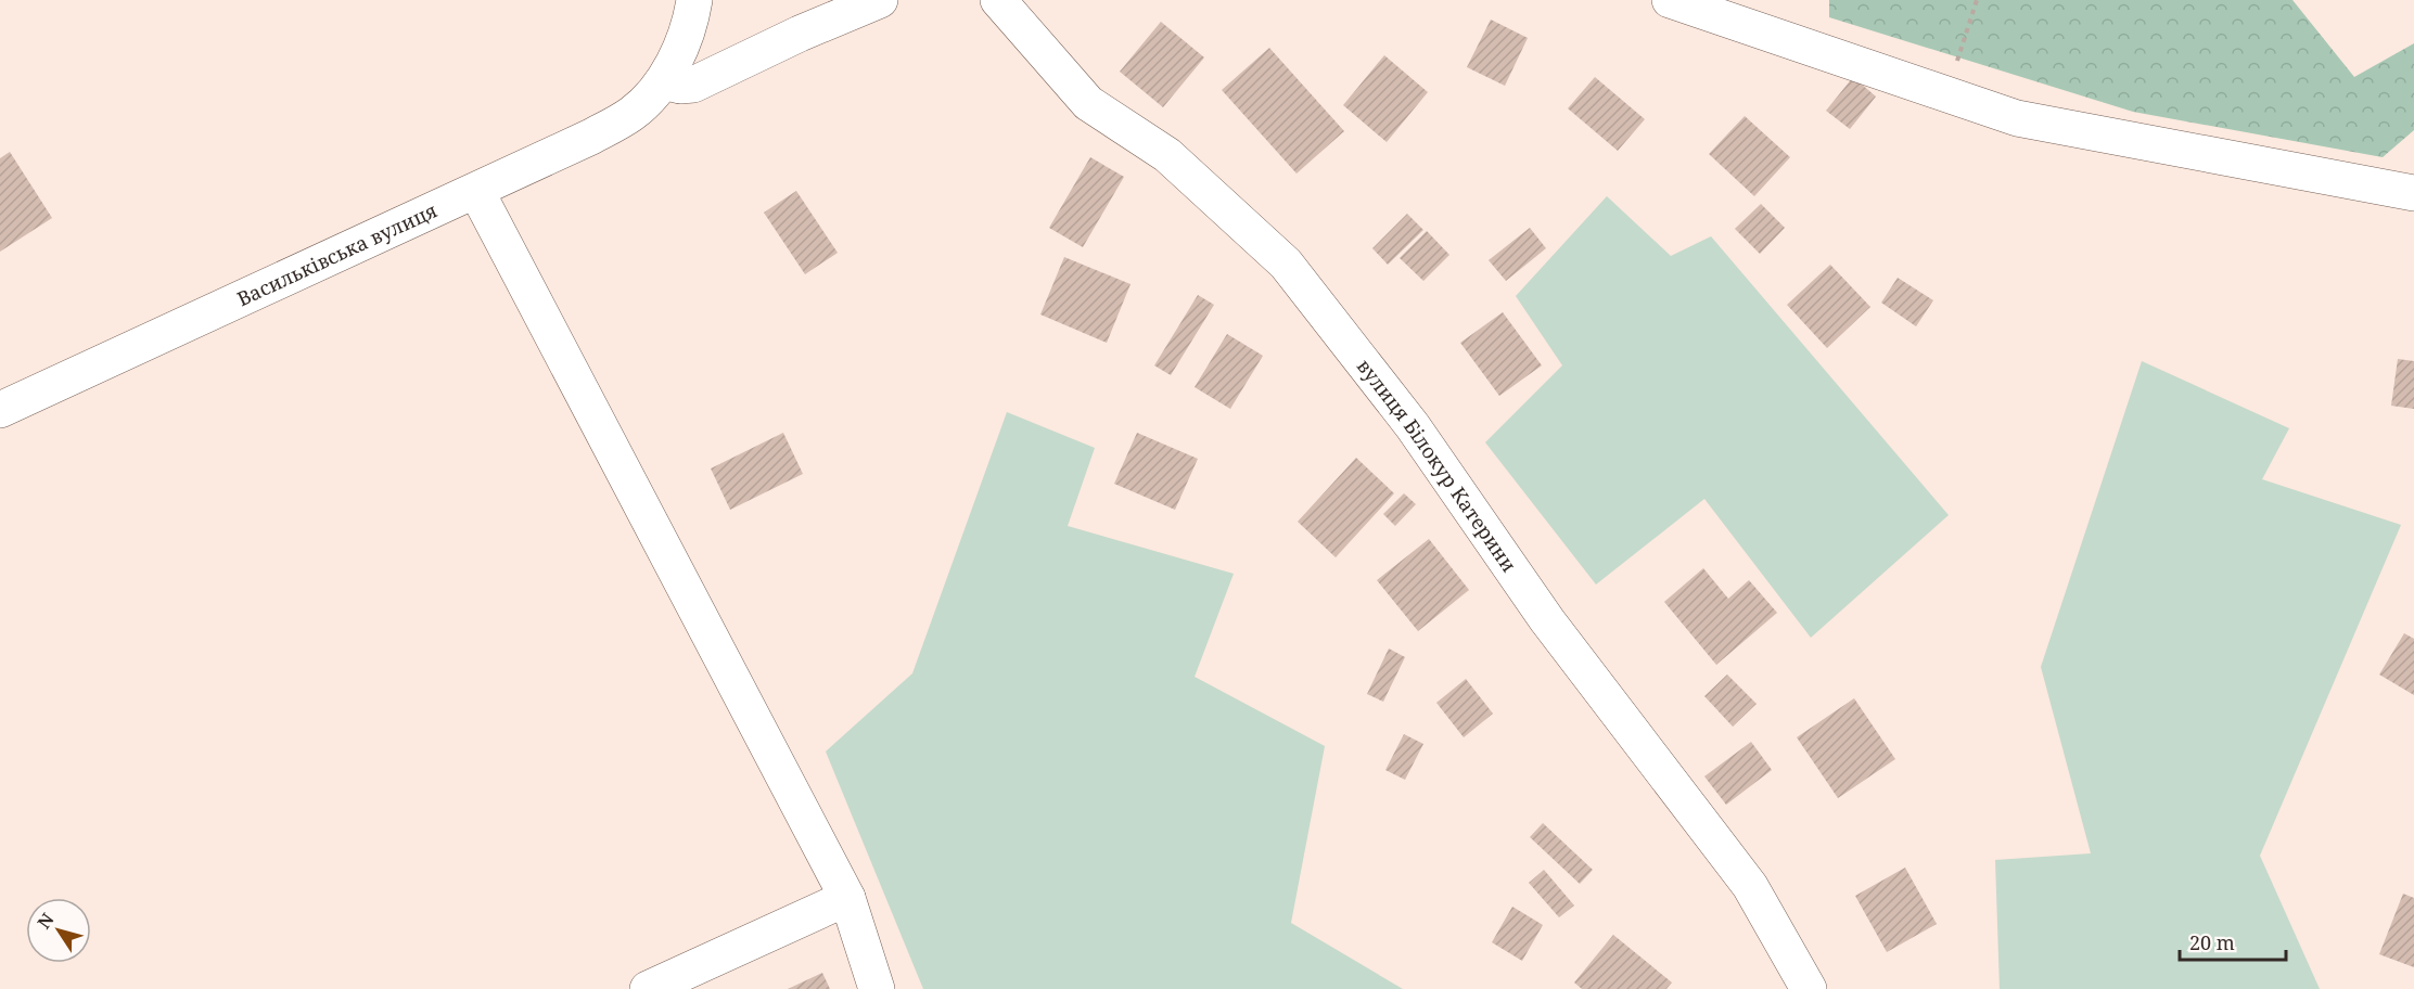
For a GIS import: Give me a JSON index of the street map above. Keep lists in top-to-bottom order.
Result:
{
  "streets": {
    "street": ["Васильківська вулиця", "вулиця Білокур Катерини"]
  },
  "scale_bar": "20 m",
  "north": "top left"
}
